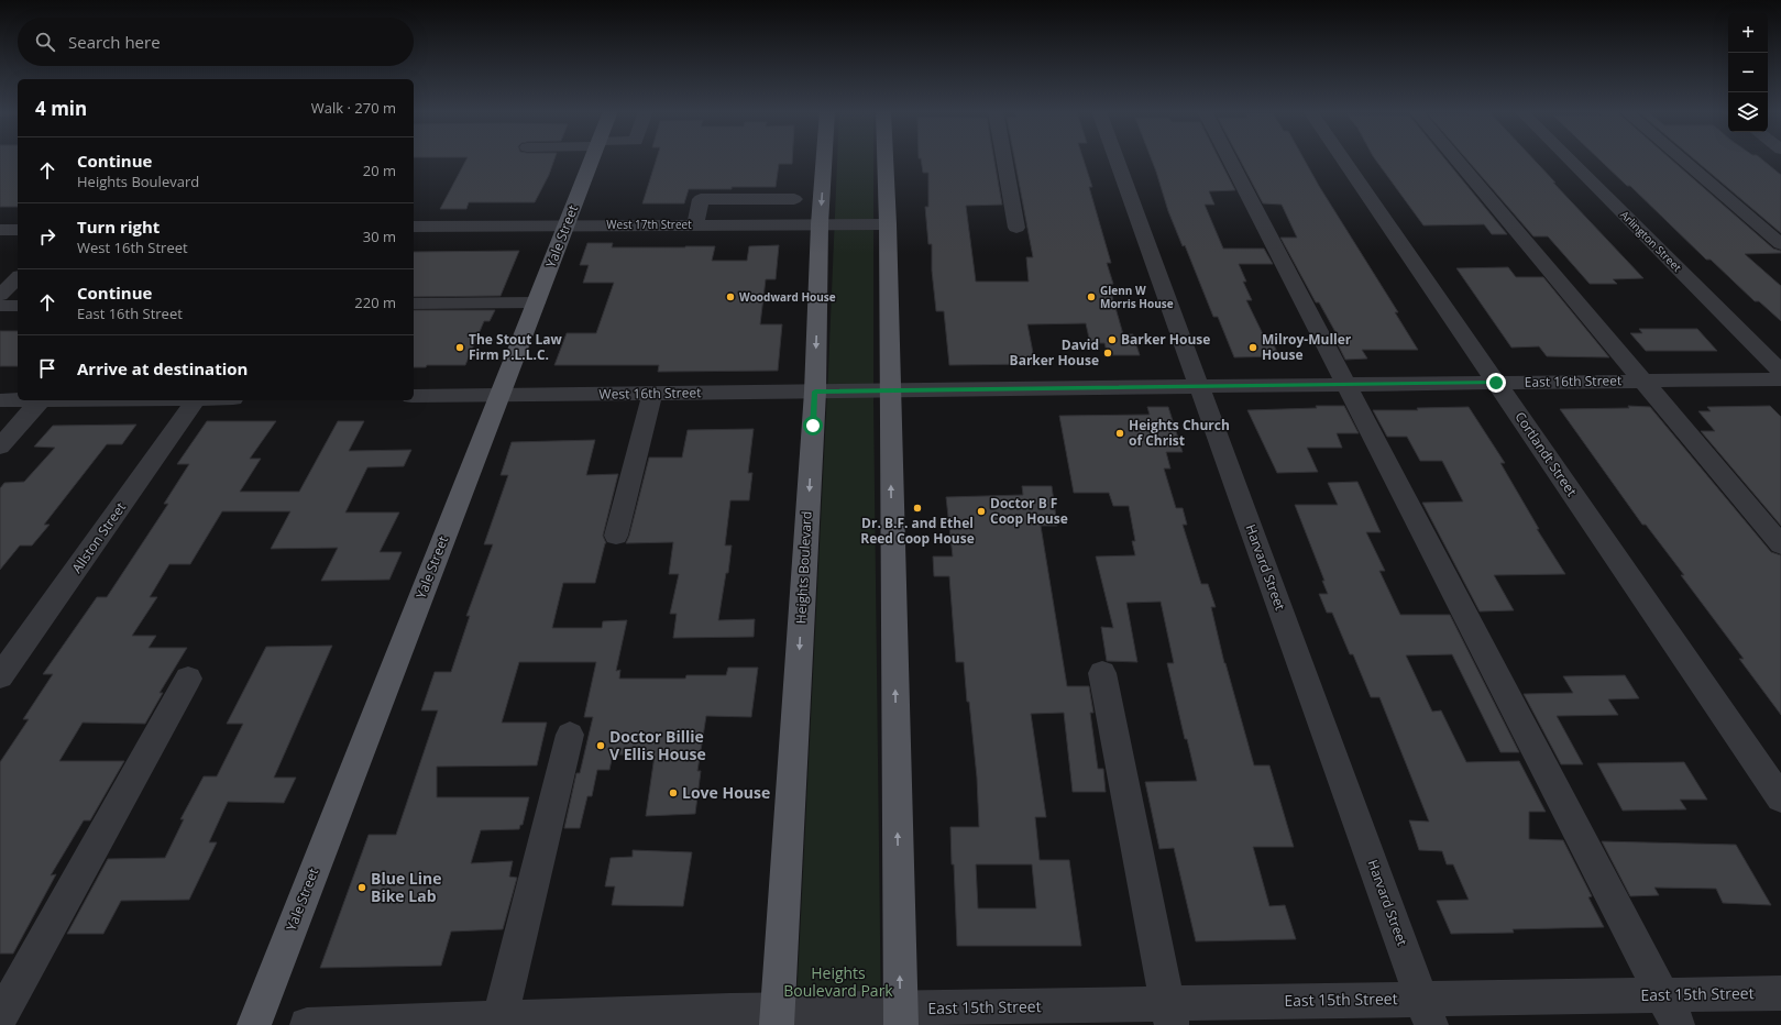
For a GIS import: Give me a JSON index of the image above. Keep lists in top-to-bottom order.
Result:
{
  "streets": {
    "main road": ["Yale Street", "Heights Boulevard"],
    "street": [
      "West 17th Street",
      "Arlington Street",
      "East 16th Street",
      "West 16th Street",
      "Cortlandt Street",
      "Allston Street",
      "Harvard Street",
      "East 15th Street"
    ]
  },
  "crossings": [
    ["West 17th Street", "Yale Street"],
    ["West 17th Street", "Heights Boulevard"],
    ["Yale Street", "West 16th Street"],
    ["East 16th Street", "West 16th Street"],
    ["East 16th Street", "Cortlandt Street"],
    ["East 16th Street", "Harvard Street"],
    ["West 16th Street", "Heights Boulevard"],
    ["Heights Boulevard", "East 15th Street"],
    ["Harvard Street", "East 15th Street"]
  ],
  "parks": ["Heights Boulevard Park"],
  "places": [
    "Woodward House",
    "Glenn W Morris House",
    "Barker House",
    "The Stout Law Firm P.L.L.C.",
    "Milroy-Muller House",
    "David Barker House",
    "Heights Church of Christ",
    "Dr. B.F. and Ethel Reed Coop House",
    "Doctor B F Coop House",
    "Doctor Billie V Ellis House",
    "Love House",
    "Blue Line Bike Lab"
  ],
  "page": {
    "map_buttons": ["+", "−"],
    "search": "Search here",
    "heading": ["4 min", "Walk · 270 m"],
    "list": [
      ["Continue", "Heights Boulevard", "20 m"],
      ["Turn right", "West 16th Street", "30 m"],
      ["Continue", "East 16th Street", "220 m"],
      "Arrive at destination"
    ]
  }
}
